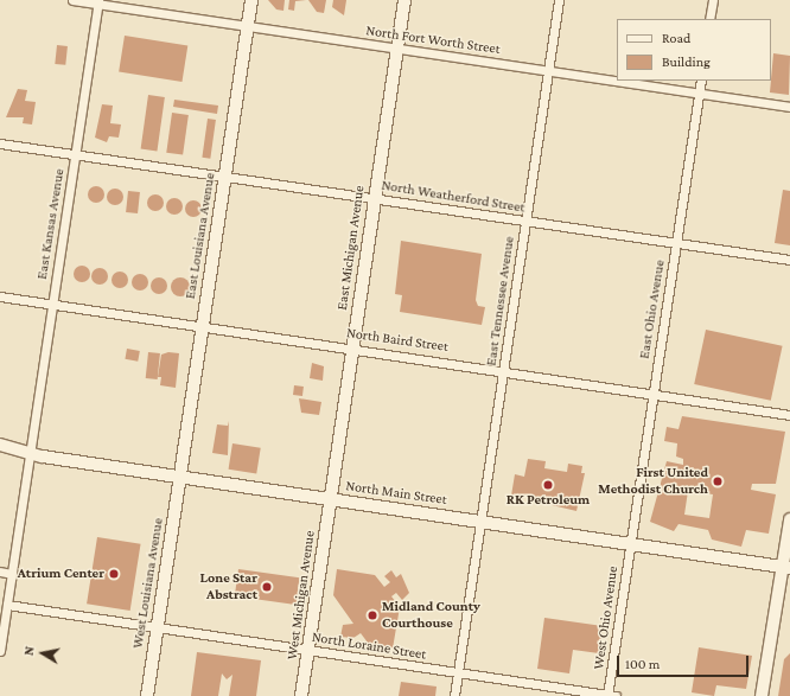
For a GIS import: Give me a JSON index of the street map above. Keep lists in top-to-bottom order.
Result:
{
  "streets": {
    "street": [
      "North Fort Worth Street",
      "North Weatherford Street",
      "East Kansas Avenue",
      "East Louisiana Avenue",
      "East Michigan Avenue",
      "East Tennessee Avenue",
      "East Ohio Avenue",
      "North Baird Street",
      "North Main Street",
      "West Louisiana Avenue",
      "West Michigan Avenue",
      "West Ohio Avenue",
      "North Loraine Street"
    ]
  },
  "crossings": [
    ["North Fort Worth Street", "East Kansas Avenue"],
    ["North Fort Worth Street", "East Louisiana Avenue"],
    ["North Fort Worth Street", "East Michigan Avenue"],
    ["North Fort Worth Street", "East Tennessee Avenue"],
    ["North Fort Worth Street", "East Ohio Avenue"],
    ["North Weatherford Street", "East Kansas Avenue"],
    ["North Weatherford Street", "East Louisiana Avenue"],
    ["North Weatherford Street", "East Michigan Avenue"],
    ["North Weatherford Street", "East Tennessee Avenue"],
    ["North Weatherford Street", "East Ohio Avenue"],
    ["East Kansas Avenue", "North Baird Street"],
    ["East Kansas Avenue", "North Main Street"],
    ["East Kansas Avenue", "North Loraine Street"],
    ["East Louisiana Avenue", "North Baird Street"],
    ["East Louisiana Avenue", "North Main Street"],
    ["East Louisiana Avenue", "West Louisiana Avenue"],
    ["East Michigan Avenue", "North Baird Street"],
    ["East Michigan Avenue", "North Main Street"],
    ["East Michigan Avenue", "West Michigan Avenue"],
    ["East Tennessee Avenue", "North Baird Street"],
    ["East Tennessee Avenue", "North Main Street"],
    ["East Tennessee Avenue", "North Loraine Street"],
    ["East Ohio Avenue", "North Baird Street"],
    ["East Ohio Avenue", "North Main Street"],
    ["East Ohio Avenue", "West Ohio Avenue"],
    ["North Main Street", "West Louisiana Avenue"],
    ["North Main Street", "West Michigan Avenue"],
    ["North Main Street", "West Ohio Avenue"],
    ["West Louisiana Avenue", "North Loraine Street"],
    ["West Michigan Avenue", "North Loraine Street"],
    ["West Ohio Avenue", "North Loraine Street"]
  ],
  "places": [
    "First United Methodist Church",
    "RK Petroleum",
    "Atrium Center",
    "Lone Star Abstract",
    "Midland County Courthouse"
  ],
  "legend": ["Road", "Building"],
  "scale_bar": "100 m",
  "north": "left"
}
